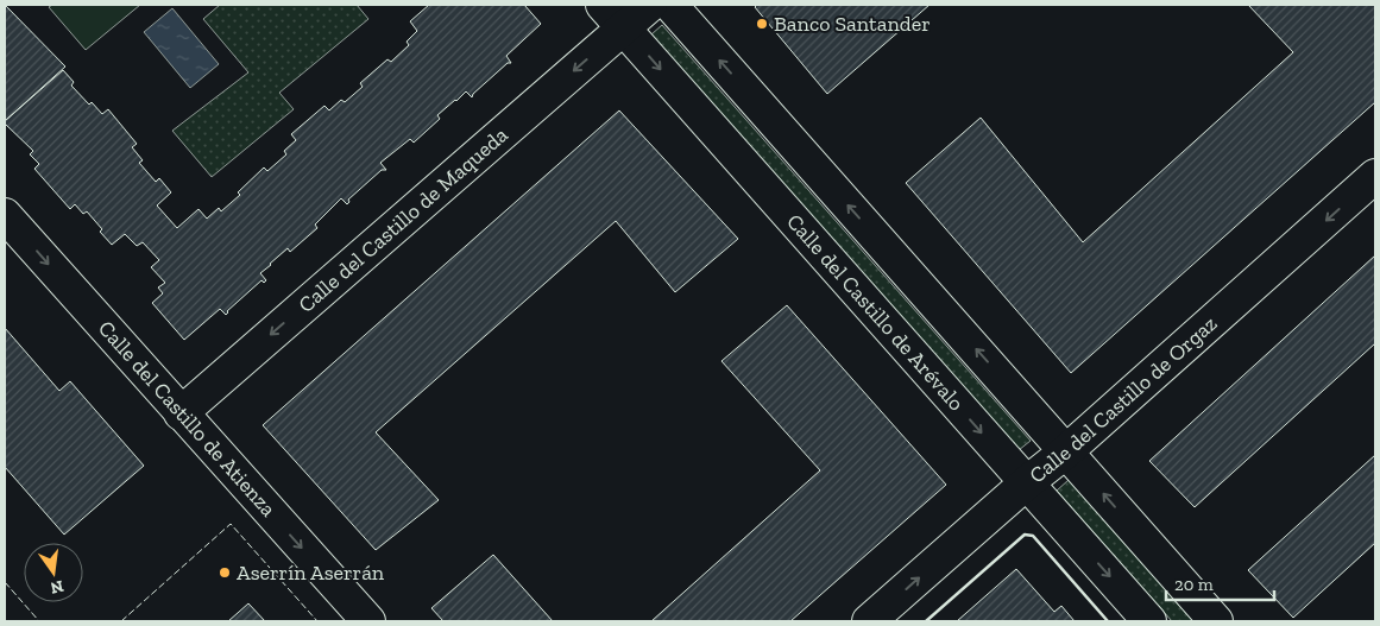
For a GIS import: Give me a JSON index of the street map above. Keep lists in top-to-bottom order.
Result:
{
  "streets": {
    "street": [
      "Calle del Castillo de Maqueda",
      "Calle del Castillo de Arévalo",
      "Calle del Castillo de Orgaz",
      "Calle del Castillo de Atienza"
    ]
  },
  "crossings": [
    ["Calle del Castillo de Maqueda", "Calle del Castillo de Arévalo"],
    ["Calle del Castillo de Maqueda", "Calle del Castillo de Atienza"],
    ["Calle del Castillo de Arévalo", "Calle del Castillo de Orgaz"]
  ],
  "one_way": ["Calle del Castillo de Maqueda", "Calle del Castillo de Atienza"],
  "places": ["Banco Santander", "Aserrín Aserrán"],
  "scale_bar": "20 m",
  "north": "bottom"
}
